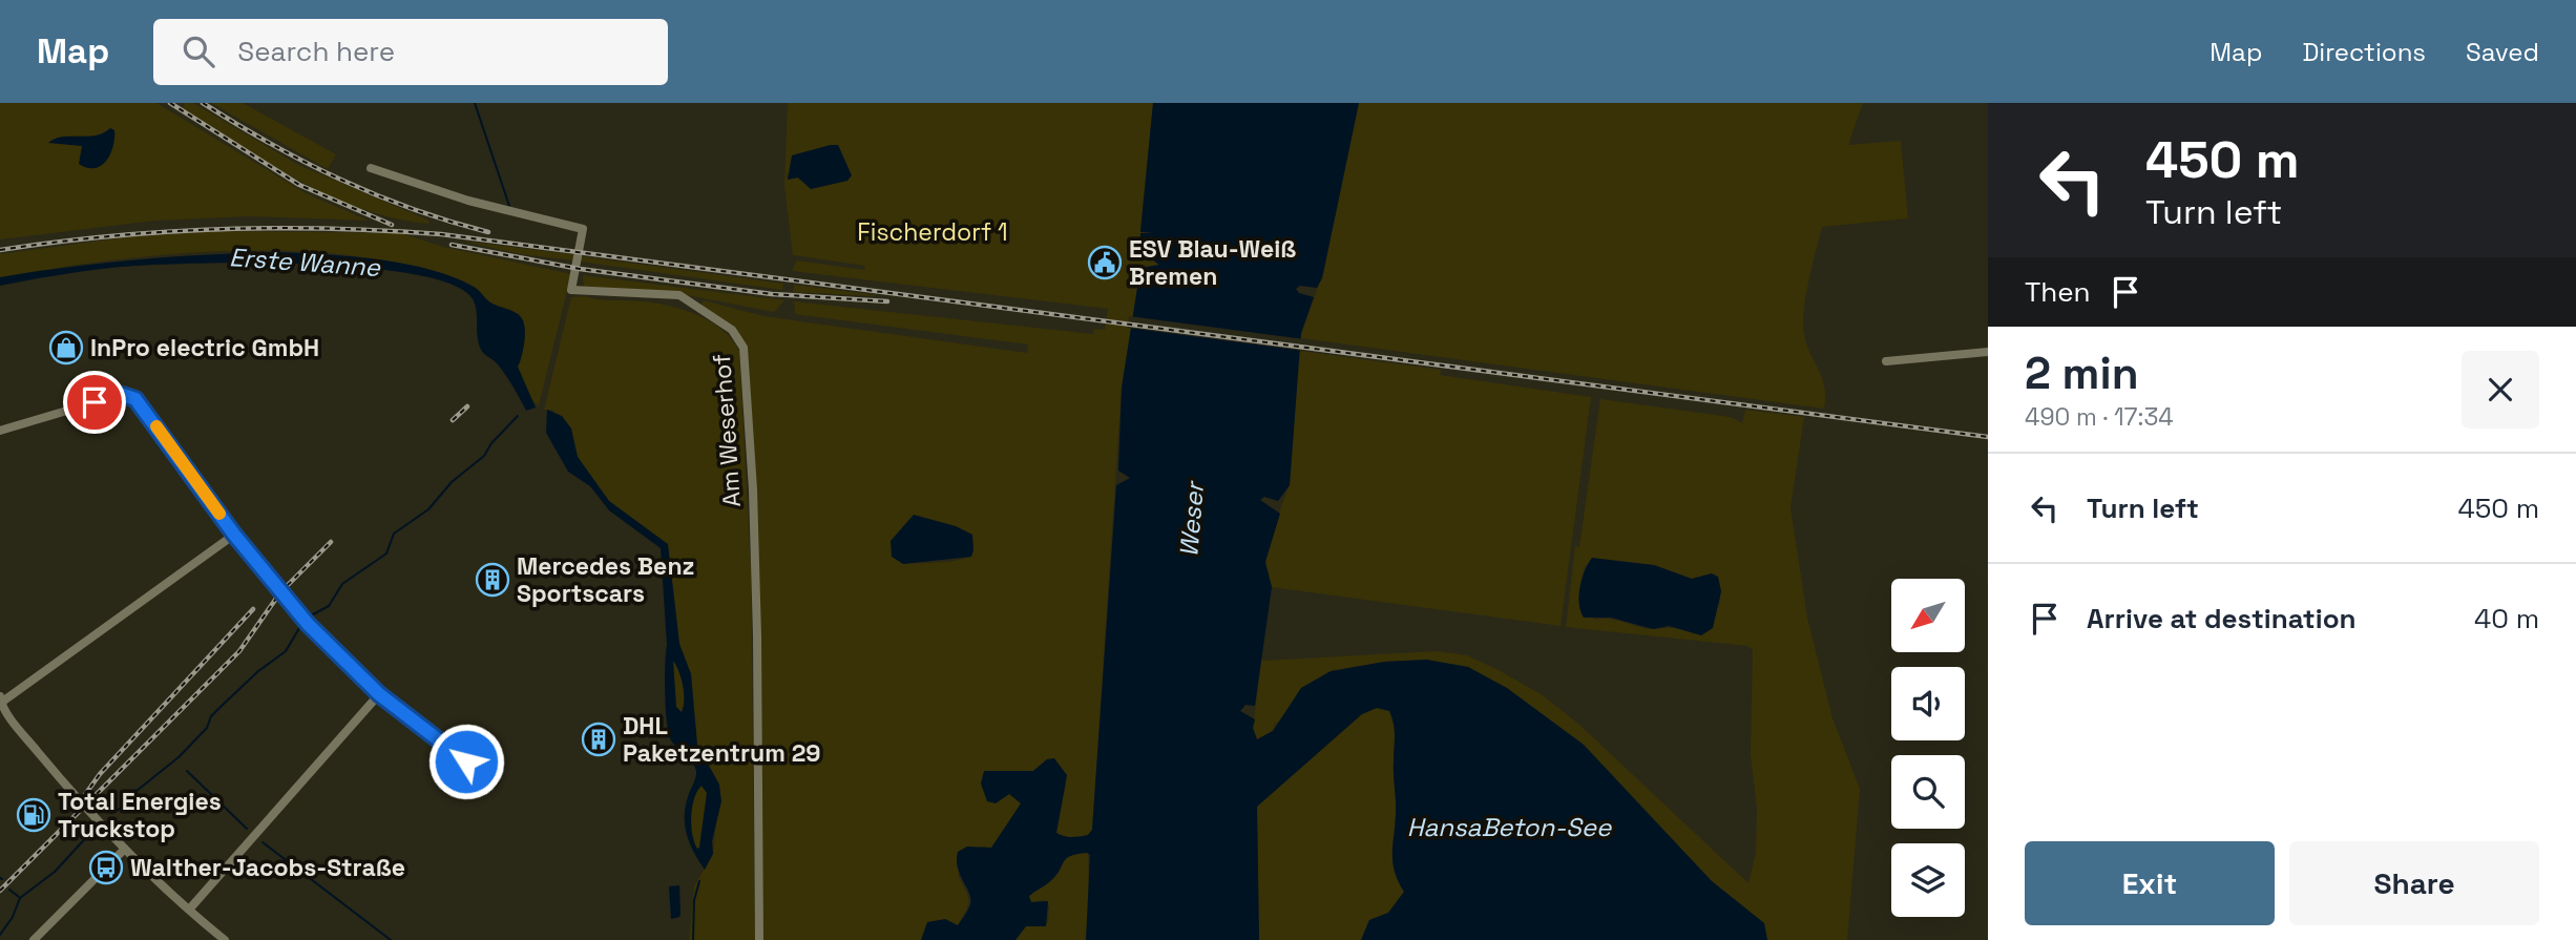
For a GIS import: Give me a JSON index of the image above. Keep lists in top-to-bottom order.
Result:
{
  "streets": {
    "street": ["Am Weserhof"]
  },
  "water": ["Erste Wanne", "Weser", "HansaBeton-See"],
  "parks": ["Fischerdorf 1"],
  "places": {
    "public building": ["ESV Blau-Weiß Bremen"],
    "shop": ["InPro electric GmbH"],
    "building": ["Mercedes Benz Sportscars", "DHL Paketzentrum 29"],
    "fuel station": ["Total Energies Truckstop"],
    "bus stop": ["Walther-Jacobs-Straße"]
  },
  "north": "bottom left",
  "page": {
    "header": "Map",
    "search": "Search here",
    "nav": ["Map", "Directions", "Saved"],
    "turn": ["450 m", "Turn left"],
    "then": "Then",
    "heading": ["2 min", "490 m · 17:34"],
    "list": [
      {
        "name": "Turn left",
        "value": "450 m"
      },
      {
        "name": "Arrive at destination",
        "value": "40 m"
      }
    ],
    "buttons": ["Exit", "Share"]
  }
}
